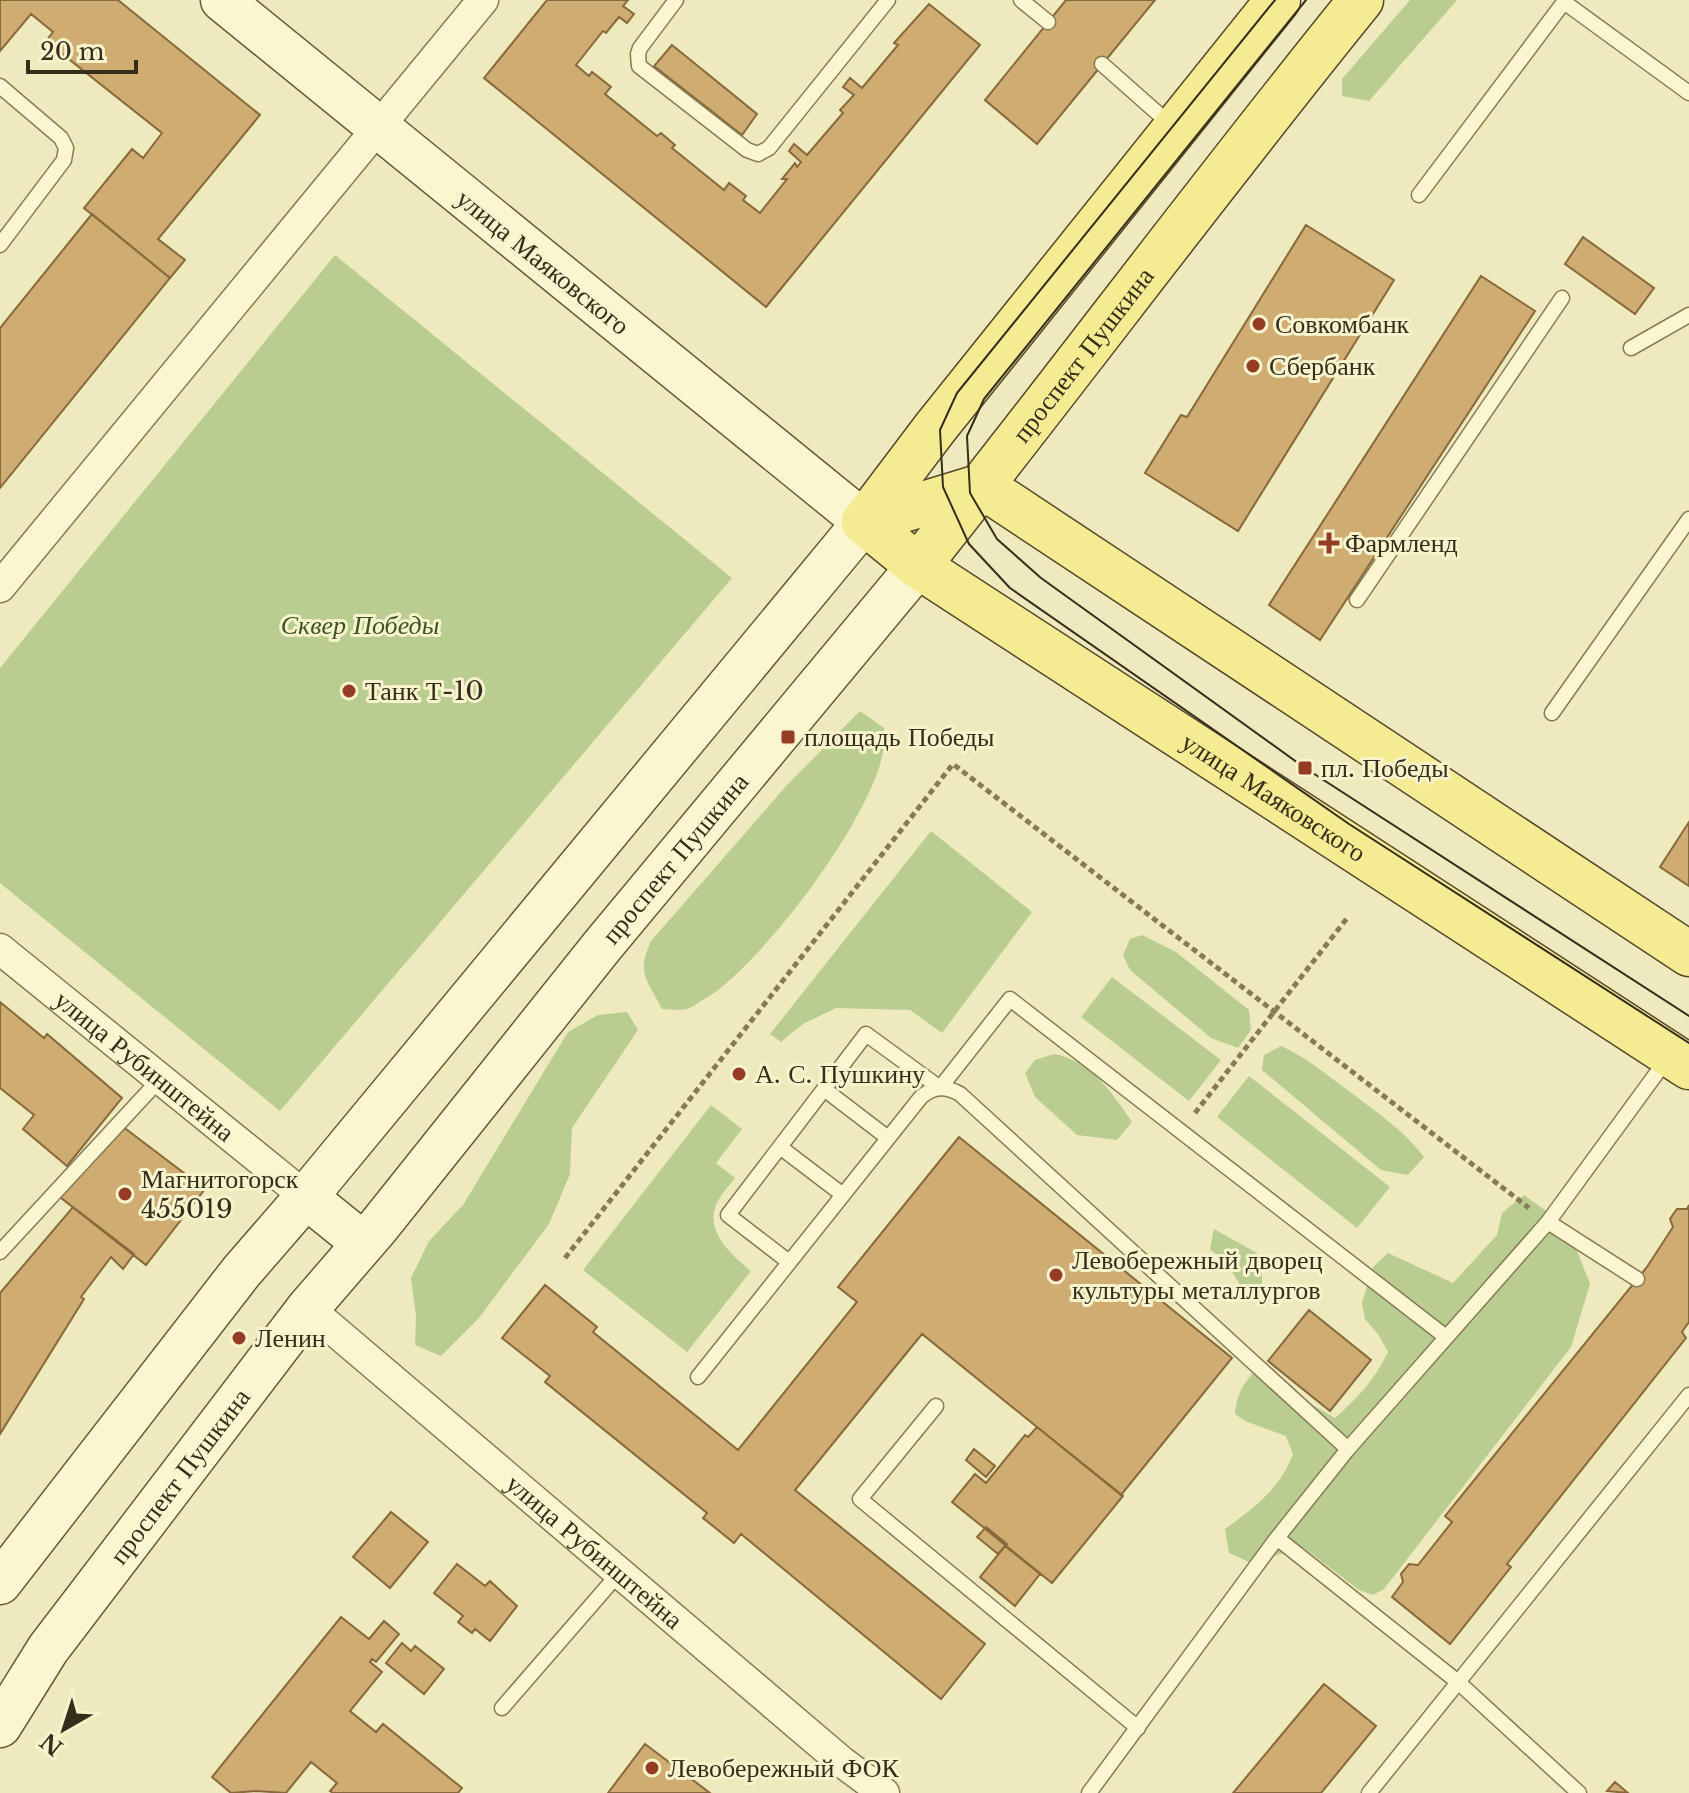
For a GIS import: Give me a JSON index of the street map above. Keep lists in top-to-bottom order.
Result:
{
  "streets": {
    "main road": ["улица Маяковского", "проспект Пушкина", "улица Рубинштейна"]
  },
  "crossings": [
    ["улица Маяковского", "проспект Пушкина"],
    ["проспект Пушкина", "улица Рубинштейна"]
  ],
  "parks": ["Сквер Победы"],
  "places": {
    "other": [
      "Совкомбанк",
      "Сбербанк",
      "Танк Т-10",
      "А. С. Пушкину",
      "Магнитогорск 455019",
      "Левобережный дворец культуры металлургов",
      "Ленин",
      "Левобережный ФОК"
    ],
    "health": ["Фармленд"],
    "transit": ["площадь Победы", "пл. Победы"]
  },
  "scale_bar": "20 m",
  "north": "bottom left"
}
